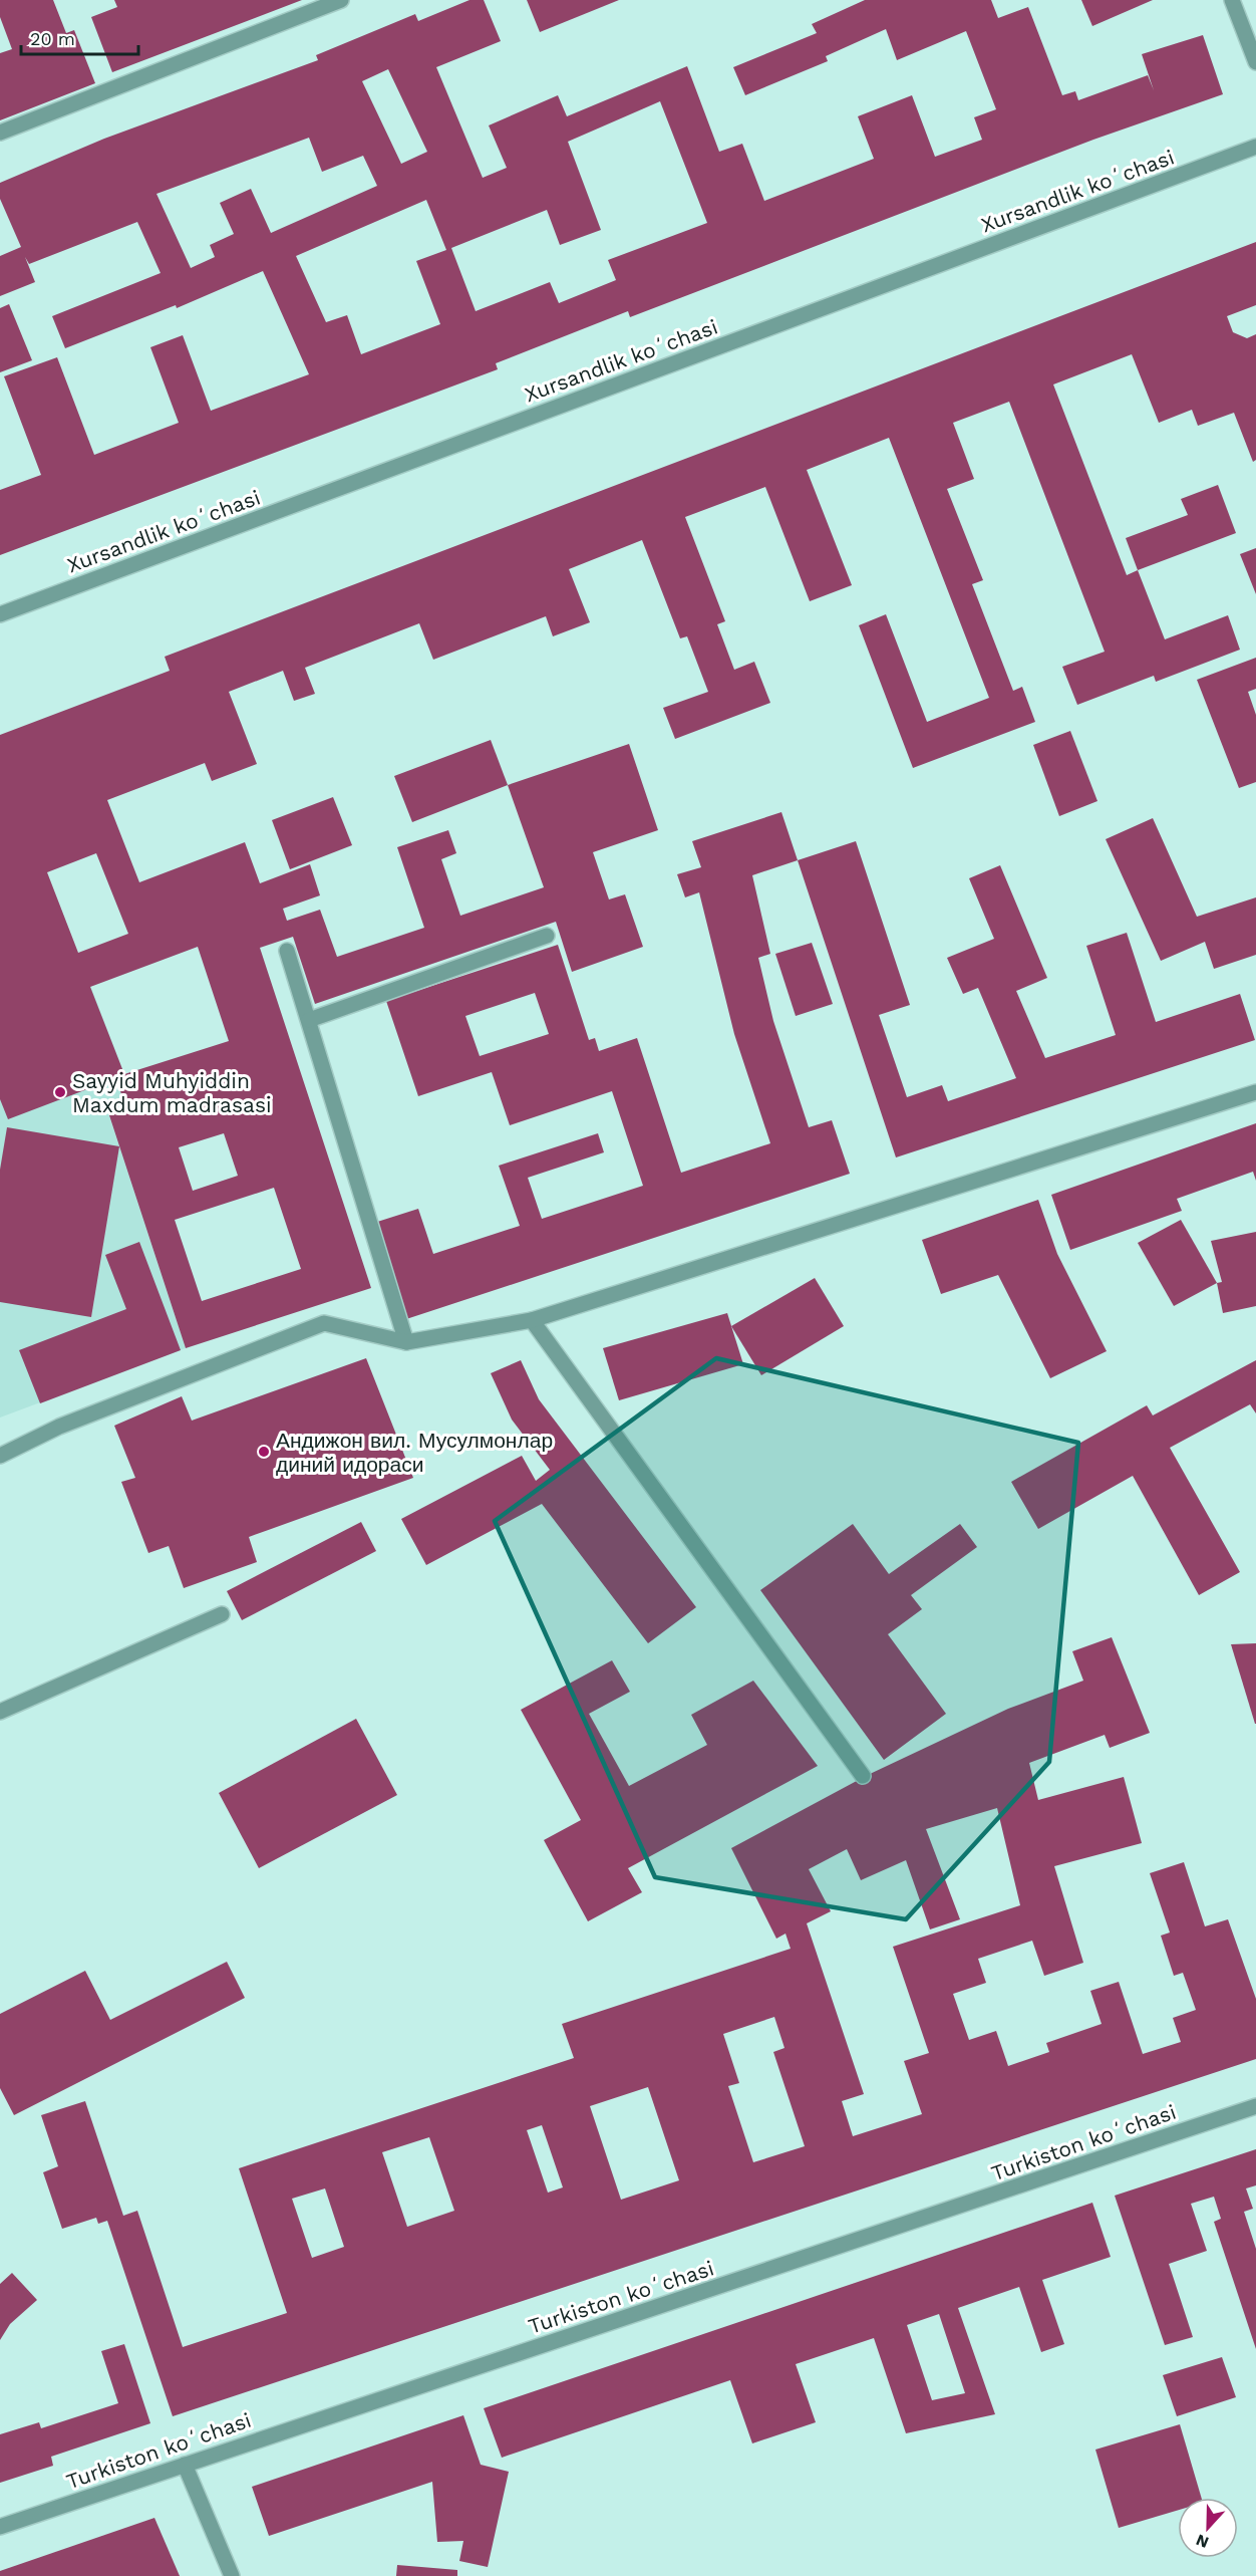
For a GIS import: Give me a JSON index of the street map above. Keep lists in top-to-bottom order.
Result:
{
  "streets": {
    "street": ["Xursandlik koʻchasi", "Turkiston koʻchasi"]
  },
  "places": ["Sayyid Muhyiddin Maxdum madrasasi", "Андижон вил. Мусулмонлар диний идораси"],
  "scale_bar": "20 m",
  "north": "bottom"
}
